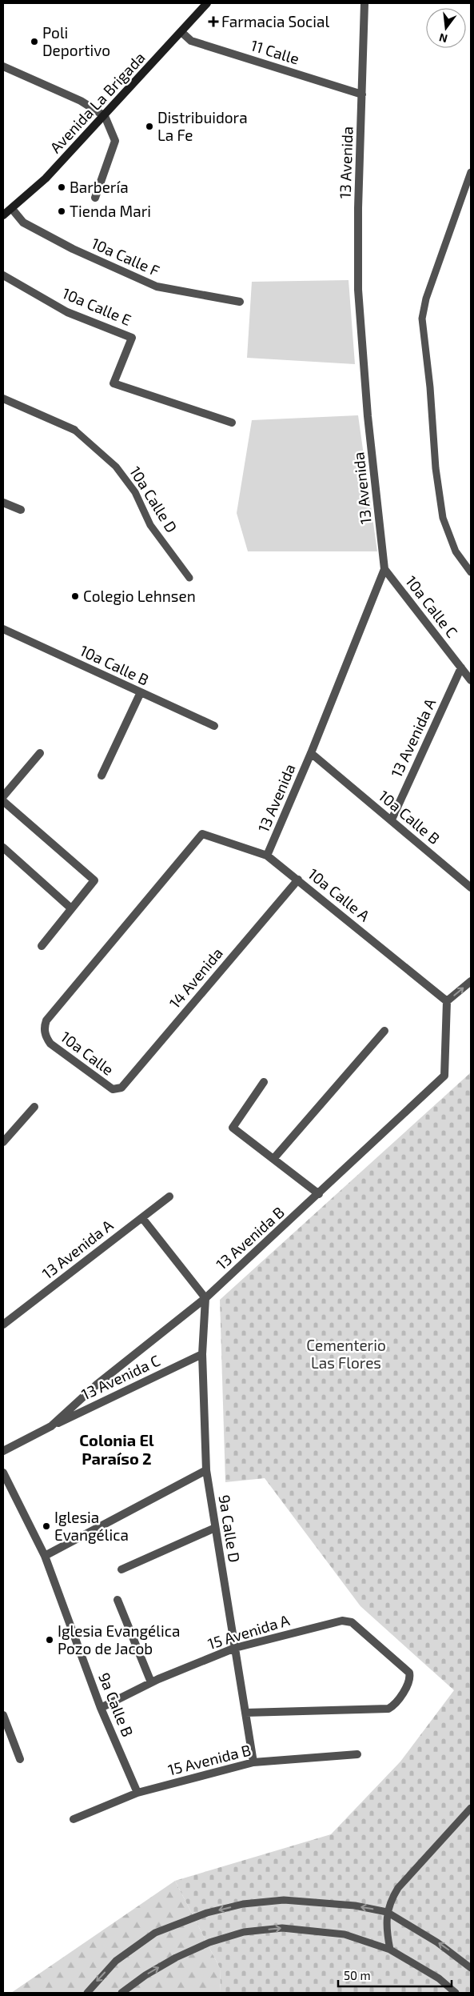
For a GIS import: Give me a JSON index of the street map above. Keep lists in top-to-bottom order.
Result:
{
  "streets": {
    "main road": ["Avenida La Brigada"],
    "street": [
      "11 Calle",
      "13 Avenida",
      "10a Calle F",
      "10a Calle E",
      "10a Calle D",
      "10a Calle C",
      "10a Calle B",
      "13 Avenida A",
      "10a Calle A",
      "14 Avenida",
      "10a Calle",
      "13 Avenida B",
      "13 Avenida C",
      "9a Calle D",
      "15 Avenida A",
      "9a Calle B",
      "15 Avenida B"
    ]
  },
  "crossings": [
    ["11 Calle", "Avenida La Brigada"],
    ["11 Calle", "13 Avenida"],
    ["Avenida La Brigada", "10a Calle F"],
    ["13 Avenida", "10a Calle C"],
    ["13 Avenida", "10a Calle B"],
    ["13 Avenida", "10a Calle A"],
    ["10a Calle C", "13 Avenida A"],
    ["10a Calle B", "13 Avenida A"],
    ["10a Calle A", "14 Avenida"],
    ["10a Calle A", "10a Calle"],
    ["10a Calle A", "13 Avenida B"],
    ["14 Avenida", "10a Calle"],
    ["13 Avenida B", "13 Avenida C"],
    ["13 Avenida B", "9a Calle D"],
    ["13 Avenida C", "9a Calle D"],
    ["9a Calle D", "15 Avenida A"],
    ["9a Calle D", "15 Avenida B"],
    ["15 Avenida A", "9a Calle B"],
    ["9a Calle B", "15 Avenida B"]
  ],
  "districts": ["Colonia El Paraíso 2"],
  "parks": ["Cementerio Las Flores"],
  "places": {
    "health": ["Farmacia Social"],
    "other": [
      "Poli Deportivo",
      "Distribuidora La Fe",
      "Barbería",
      "Tienda Mari",
      "Colegio Lehnsen",
      "Iglesia Evangélica",
      "Iglesia Evangélica Pozo de Jacob"
    ]
  },
  "scale_bar": "50 m",
  "north": "bottom"
}
